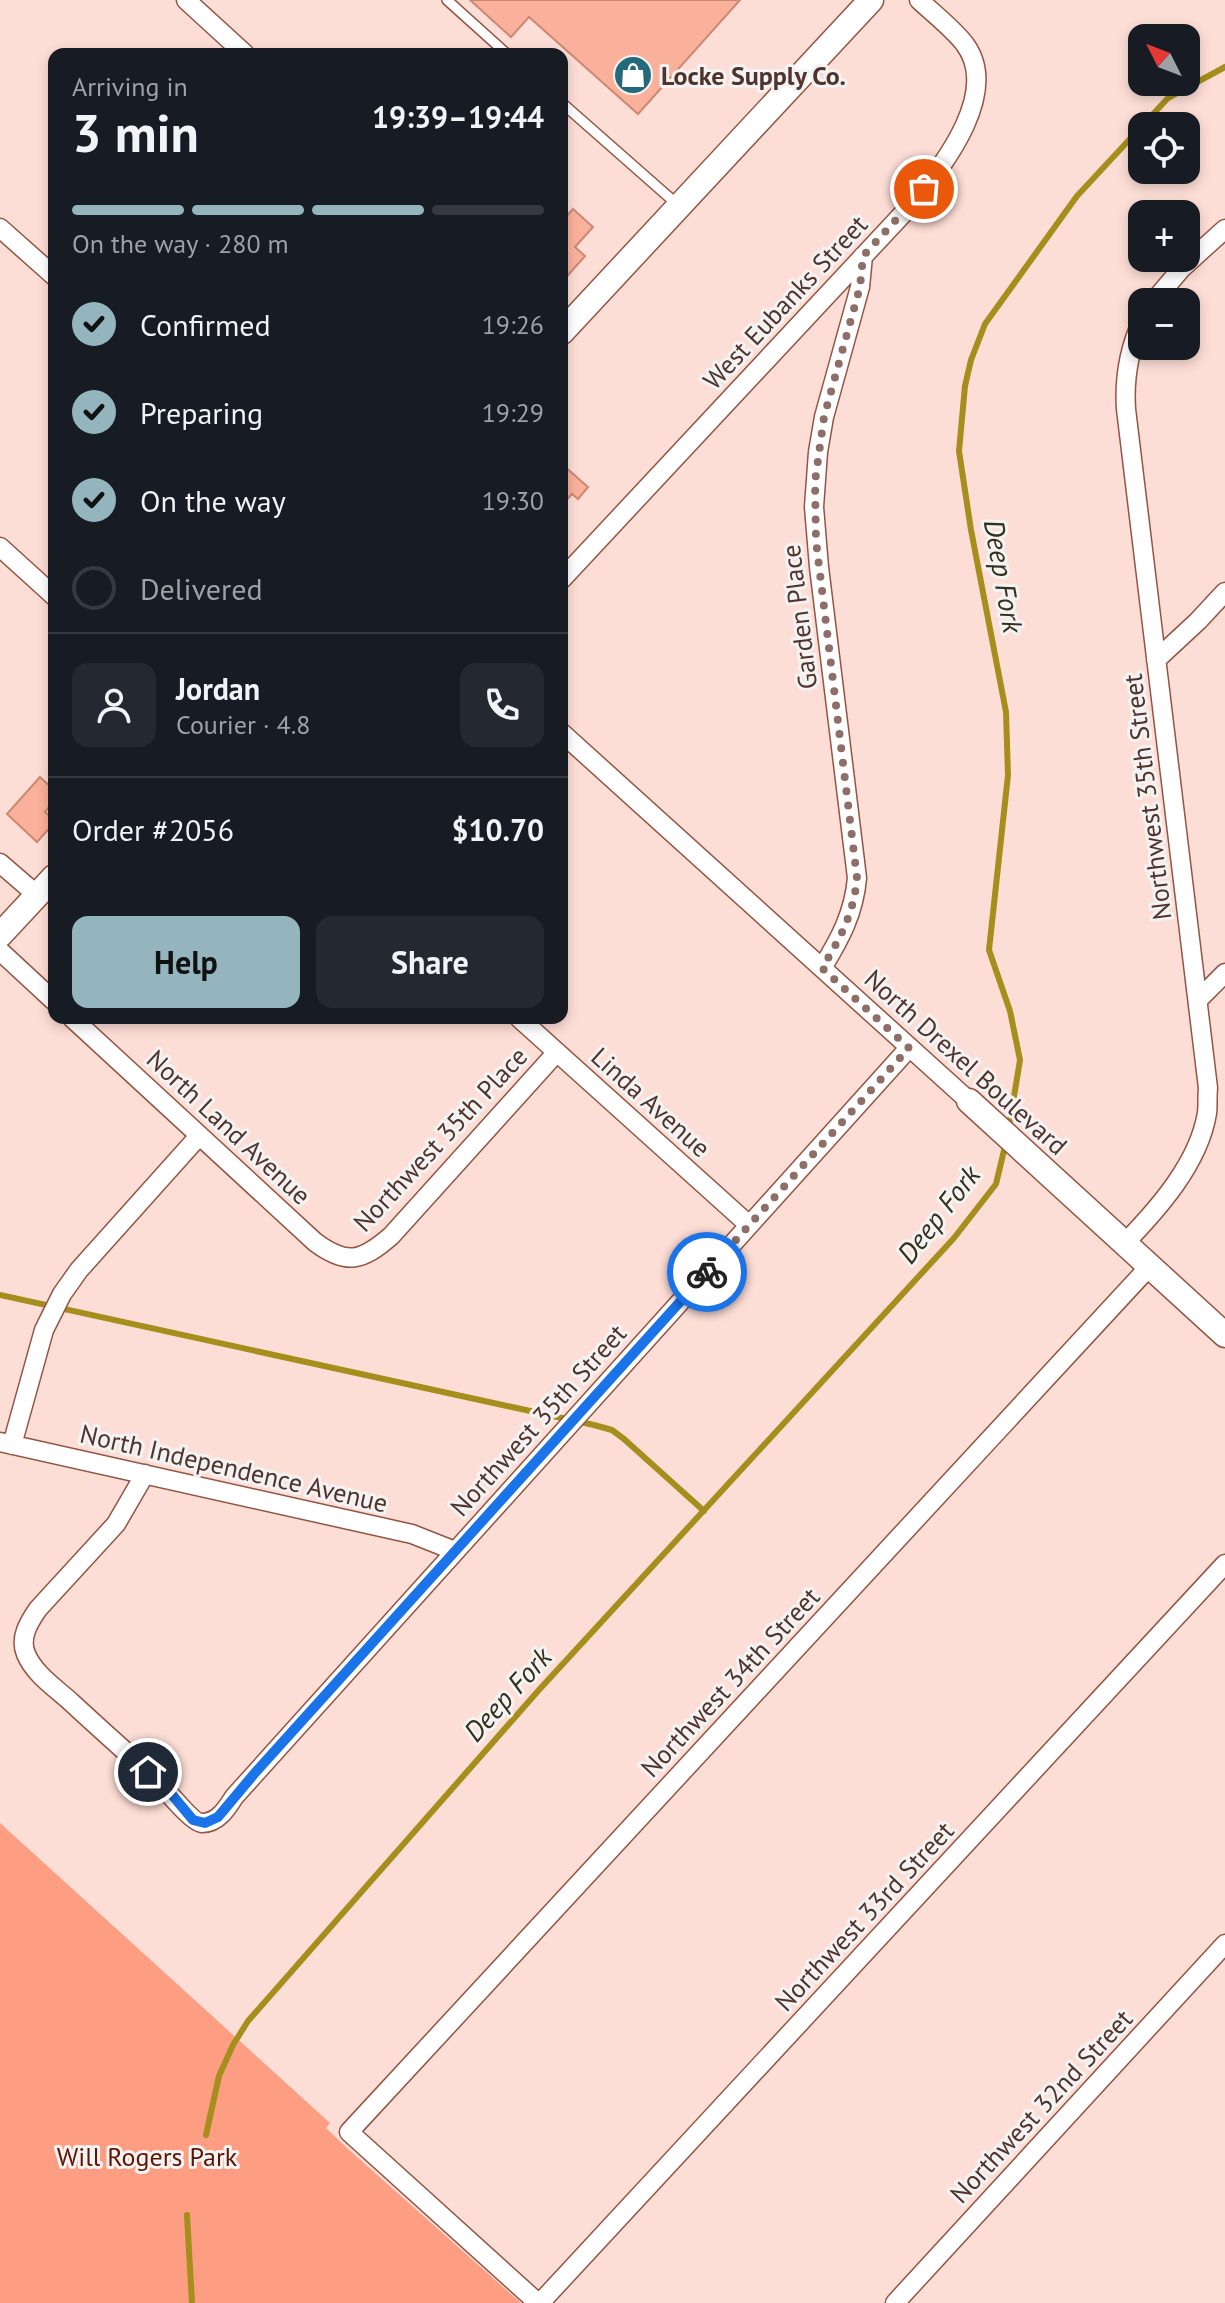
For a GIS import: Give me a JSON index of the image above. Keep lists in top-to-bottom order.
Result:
{
  "streets": {
    "main road": ["North Drexel Boulevard"],
    "street": [
      "West Eubanks Street",
      "Garden Place",
      "Northwest 35th Street",
      "Linda Avenue",
      "North Land Avenue",
      "Northwest 35th Place",
      "North Independence Avenue",
      "Northwest 34th Street",
      "Northwest 33rd Street",
      "Northwest 32nd Street"
    ]
  },
  "crossings": [
    ["West Eubanks Street", "Garden Place"],
    ["Garden Place", "North Drexel Boulevard"],
    ["Northwest 35th Street", "North Drexel Boulevard"],
    ["Northwest 35th Street", "Linda Avenue"],
    ["Northwest 35th Street", "North Independence Avenue"],
    ["North Drexel Boulevard", "Northwest 34th Street"],
    ["Linda Avenue", "Northwest 35th Place"],
    ["North Land Avenue", "Northwest 35th Place"],
    ["Northwest 34th Street", "Northwest 33rd Street"]
  ],
  "water": ["Deep Fork"],
  "parks": ["Will Rogers Park"],
  "places": {
    "shop": ["Locke Supply Co."]
  },
  "north": "top left",
  "page": {
    "map_buttons": ["+", "−"],
    "heading": ["3 min", "Arriving in", "19:39–19:44"],
    "panel": [
      "Jordan",
      "Courier · 4.8",
      "Order #2056",
      "$10.70"
    ],
    "bar": "On the way · 280 m",
    "list": [
      ["Confirmed", "19:26"],
      ["Preparing", "19:29"],
      ["On the way", "19:30"],
      "Delivered"
    ],
    "buttons": ["Help", "Share"]
  }
}
